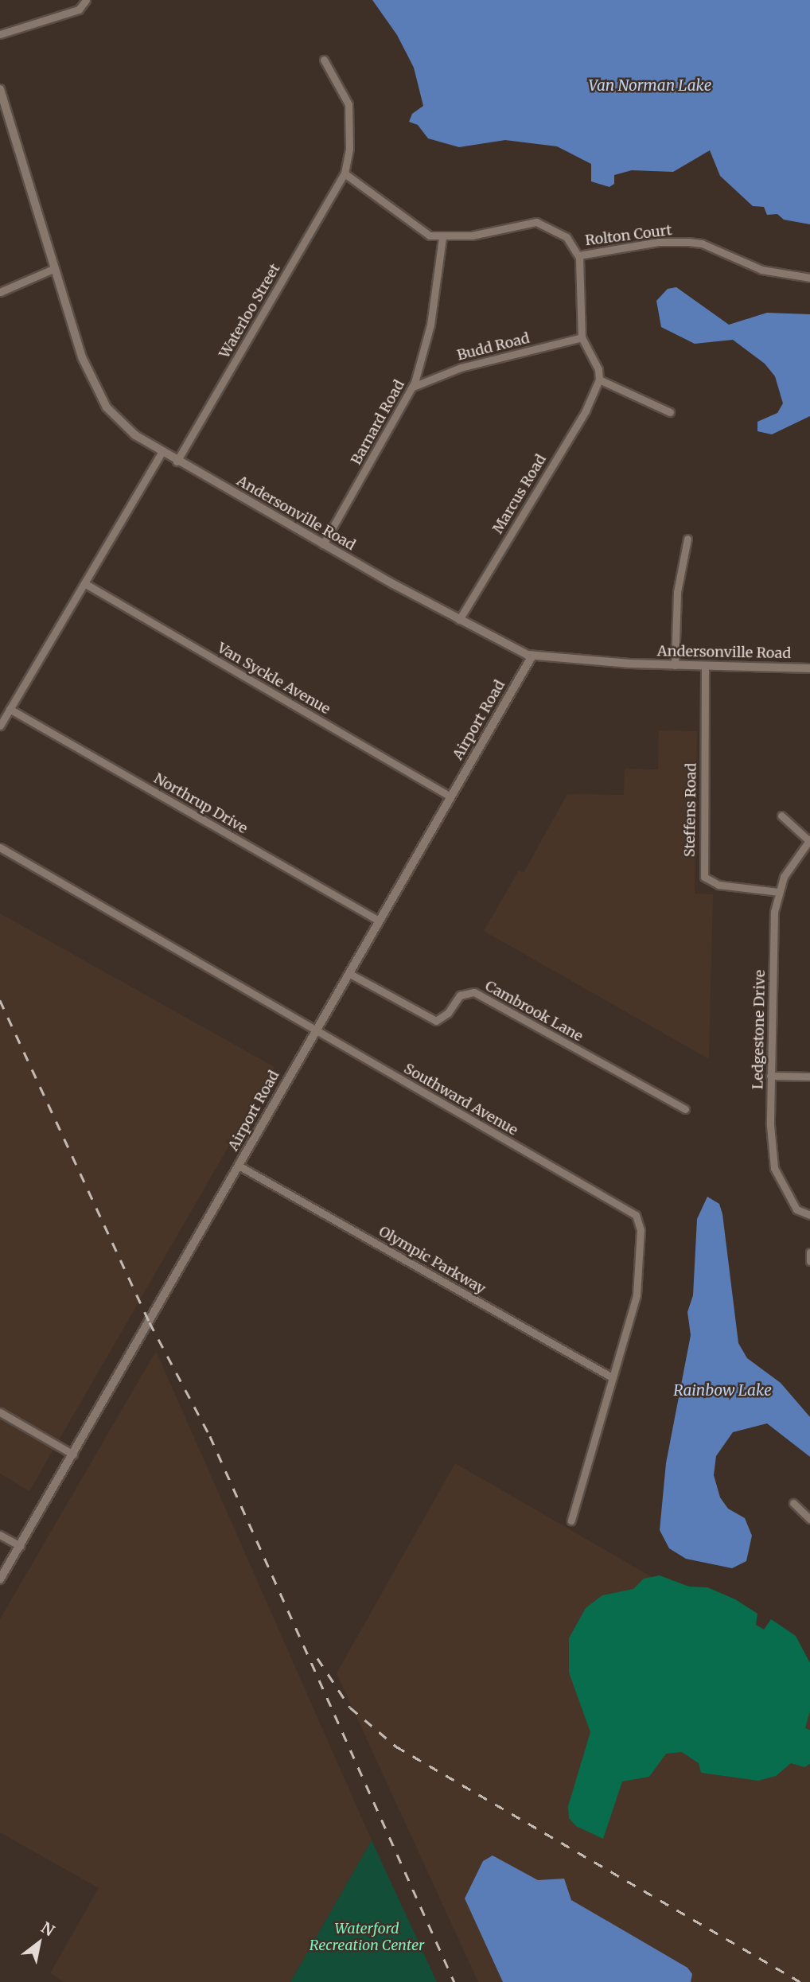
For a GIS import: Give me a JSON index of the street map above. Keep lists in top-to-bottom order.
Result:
{
  "streets": {
    "street": [
      "Rolton Court",
      "Waterloo Street",
      "Budd Road",
      "Barnard Road",
      "Marcus Road",
      "Andersonville Road",
      "Van Syckle Avenue",
      "Airport Road",
      "Northrup Drive",
      "Steffens Road",
      "Cambrook Lane",
      "Ledgestone Drive",
      "Southward Avenue",
      "Olympic Parkway"
    ]
  },
  "crossings": [
    ["Waterloo Street", "Andersonville Road"],
    ["Budd Road", "Barnard Road"],
    ["Barnard Road", "Andersonville Road"],
    ["Marcus Road", "Andersonville Road"],
    ["Andersonville Road", "Airport Road"],
    ["Andersonville Road", "Steffens Road"],
    ["Van Syckle Avenue", "Airport Road"],
    ["Airport Road", "Northrup Drive"],
    ["Airport Road", "Cambrook Lane"],
    ["Airport Road", "Southward Avenue"],
    ["Airport Road", "Olympic Parkway"],
    ["Steffens Road", "Ledgestone Drive"],
    ["Southward Avenue", "Olympic Parkway"]
  ],
  "water": ["Van Norman Lake", "Rainbow Lake"],
  "parks": ["Waterford Recreation Center"],
  "north": "top right"
}
